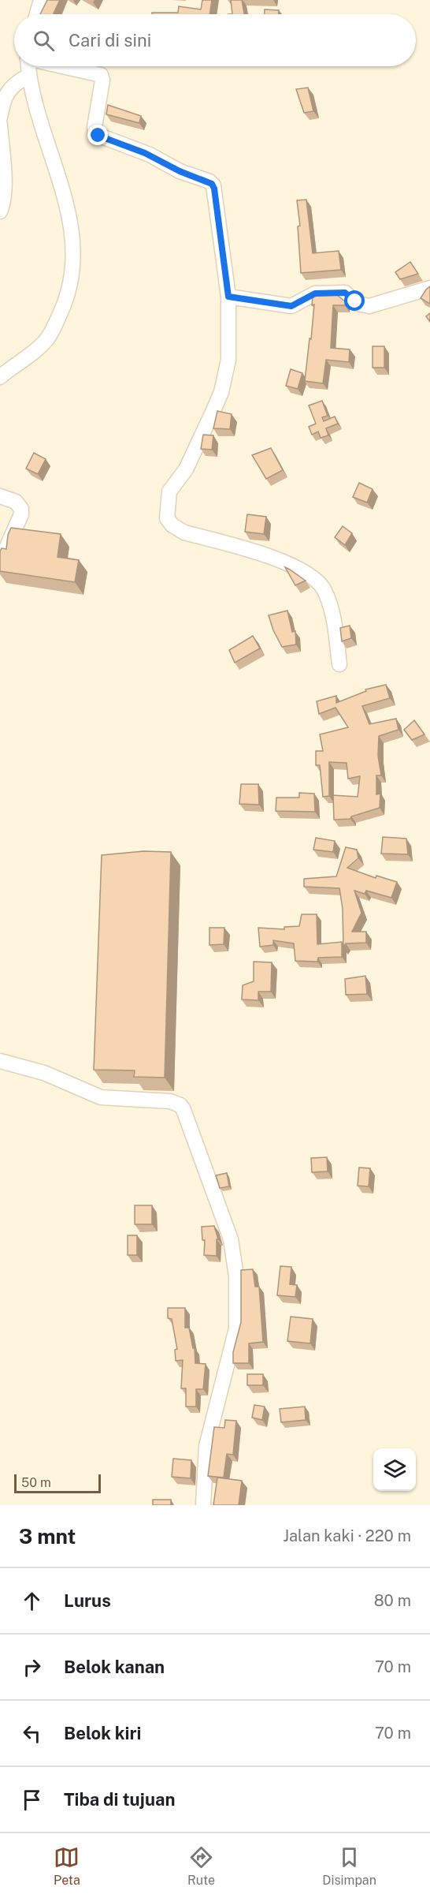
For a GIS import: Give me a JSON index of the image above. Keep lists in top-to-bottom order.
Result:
{
  "scale_bar": "50 m",
  "page": {
    "search": "Cari di sini",
    "scale": "50 m",
    "heading": ["3 mnt", "Jalan kaki · 220 m"],
    "list": [
      ["Lurus", "80 m"],
      ["Belok kanan", "70 m"],
      ["Belok kiri", "70 m"],
      "Tiba di tujuan"
    ],
    "nav": ["Peta", "Rute", "Disimpan"]
  }
}
